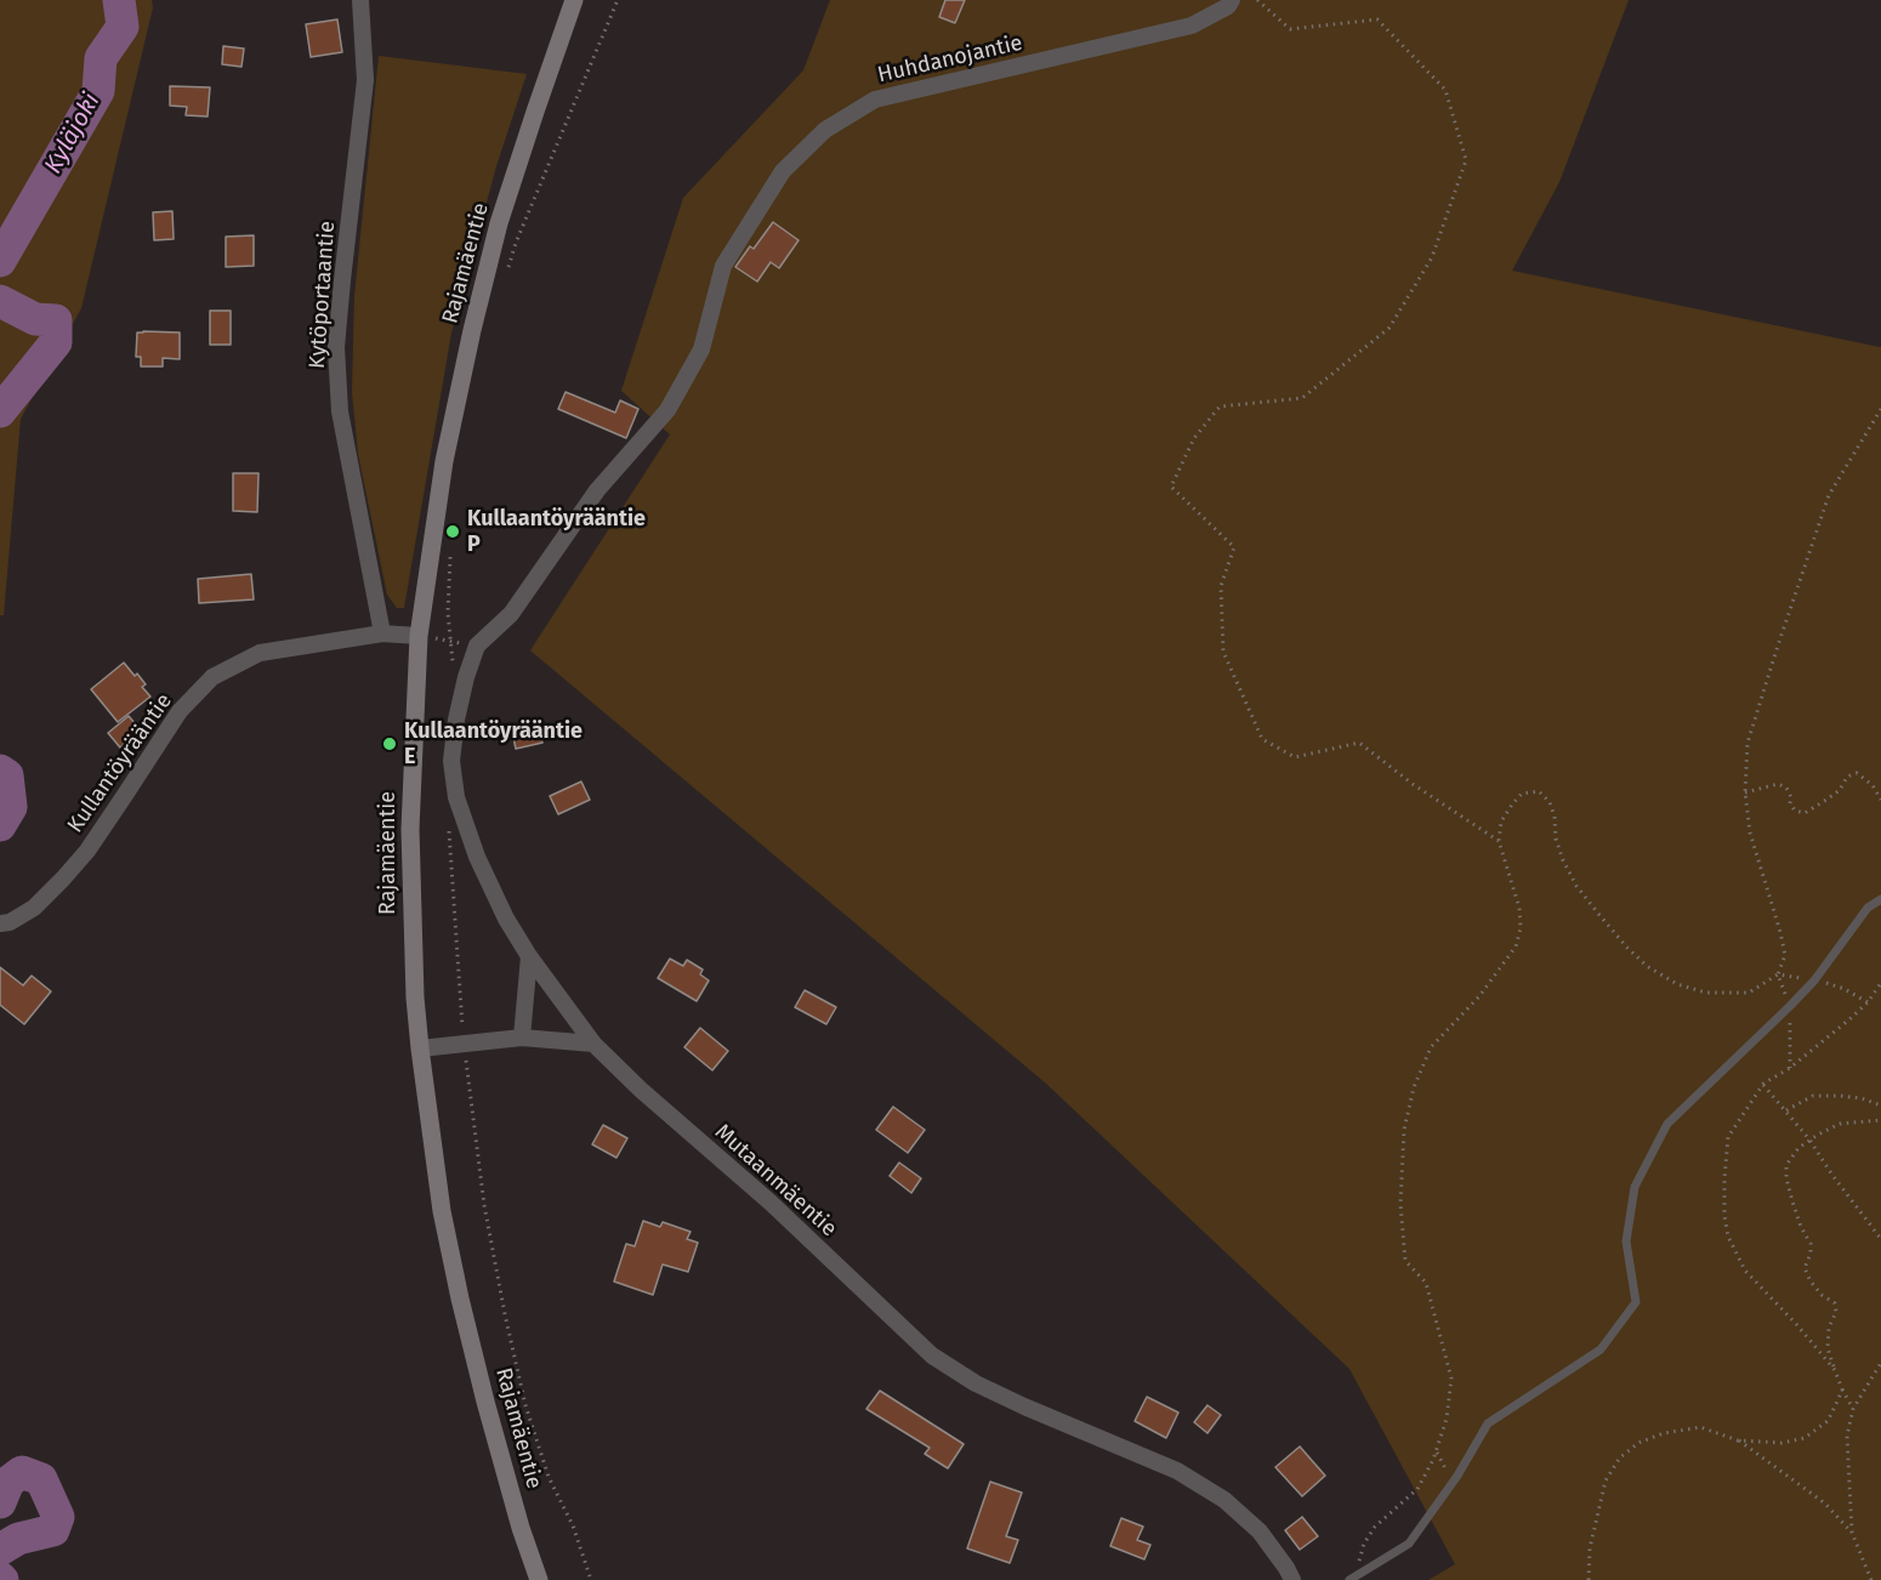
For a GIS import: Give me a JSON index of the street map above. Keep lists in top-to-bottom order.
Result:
{
  "streets": {
    "main road": ["Rajamäentie"],
    "street": [
      "Huhdanojantie",
      "Kytöportaantie",
      "Kullantöyrääntie",
      "Mutaanmäentie"
    ]
  },
  "crossings": [
    ["Huhdanojantie", "Mutaanmäentie"],
    ["Rajamäentie", "Kullantöyrääntie"],
    ["Kytöportaantie", "Kullantöyrääntie"]
  ],
  "water": ["Kyläjoki"],
  "places": ["Kullaantöyrääntie P", "Kullaantöyrääntie E"]
}
